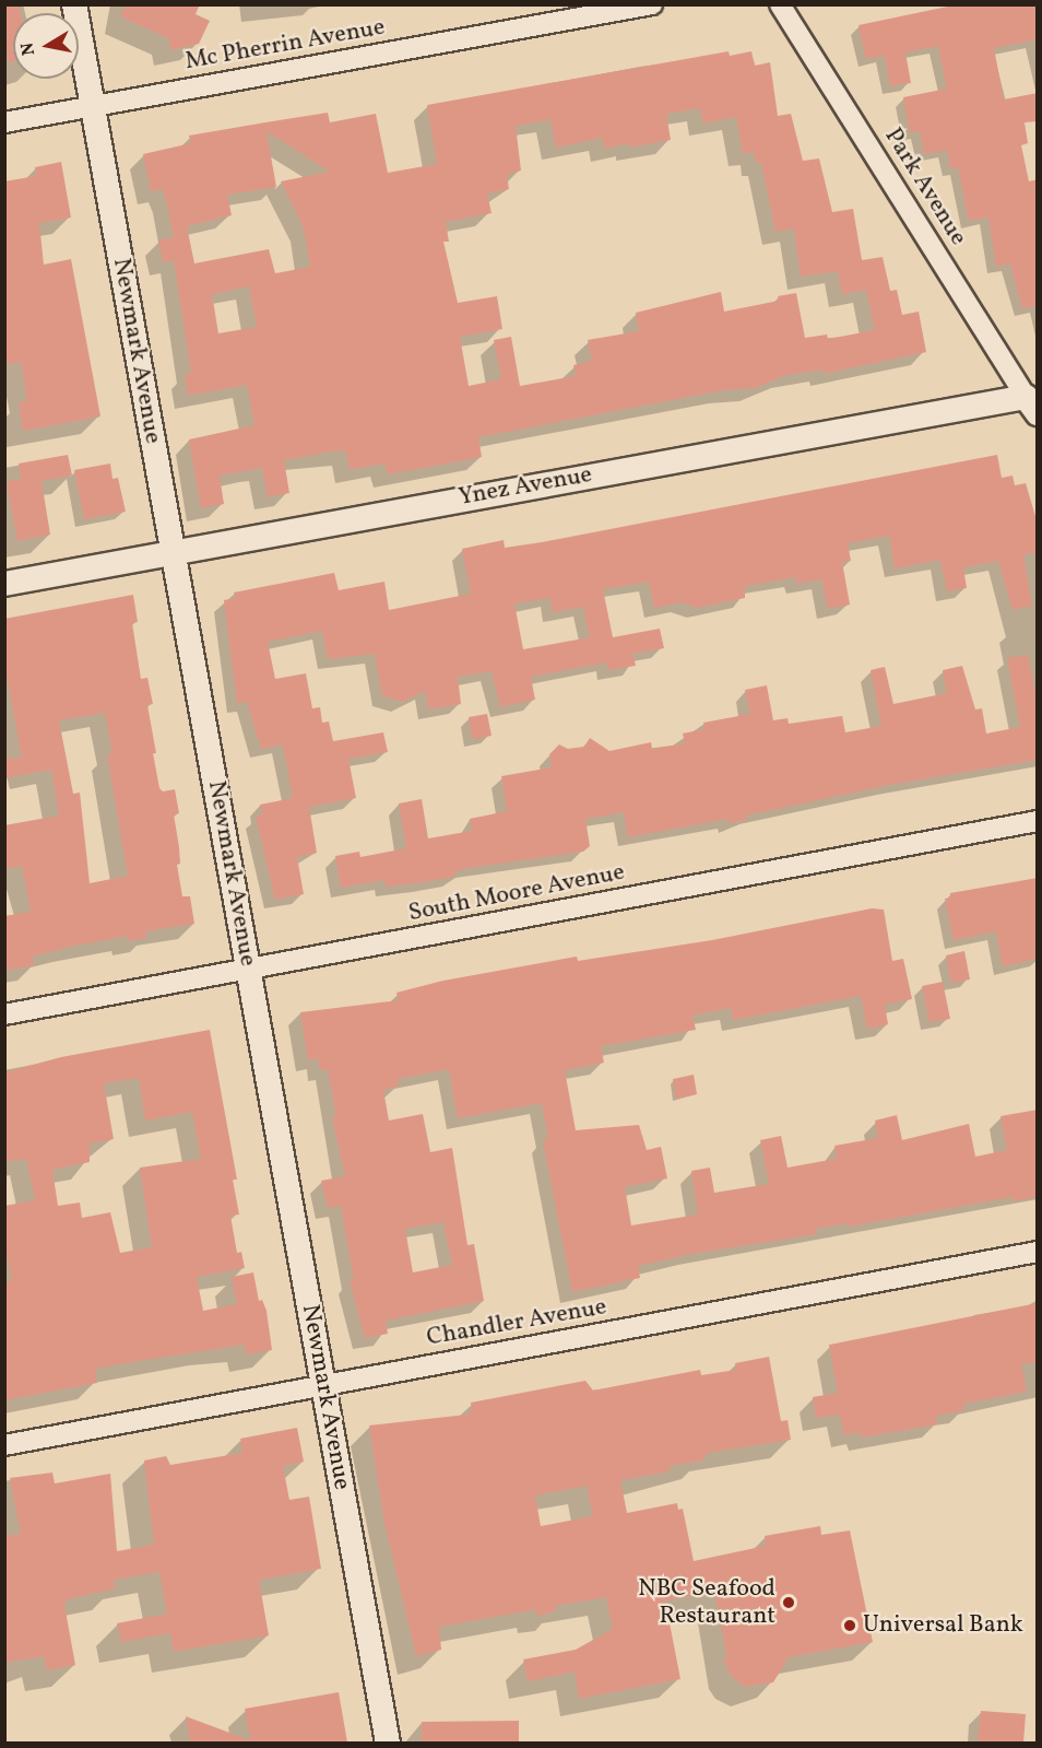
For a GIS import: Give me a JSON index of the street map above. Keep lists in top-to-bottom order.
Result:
{
  "streets": {
    "street": [
      "Mc Pherrin Avenue",
      "Park Avenue",
      "Newmark Avenue",
      "Ynez Avenue",
      "South Moore Avenue",
      "Chandler Avenue"
    ]
  },
  "crossings": [
    ["Mc Pherrin Avenue", "Newmark Avenue"],
    ["Park Avenue", "Ynez Avenue"],
    ["Newmark Avenue", "Ynez Avenue"],
    ["Newmark Avenue", "South Moore Avenue"],
    ["Newmark Avenue", "Chandler Avenue"]
  ],
  "places": ["NBC Seafood Restaurant", "Universal Bank"],
  "north": "left"
}
